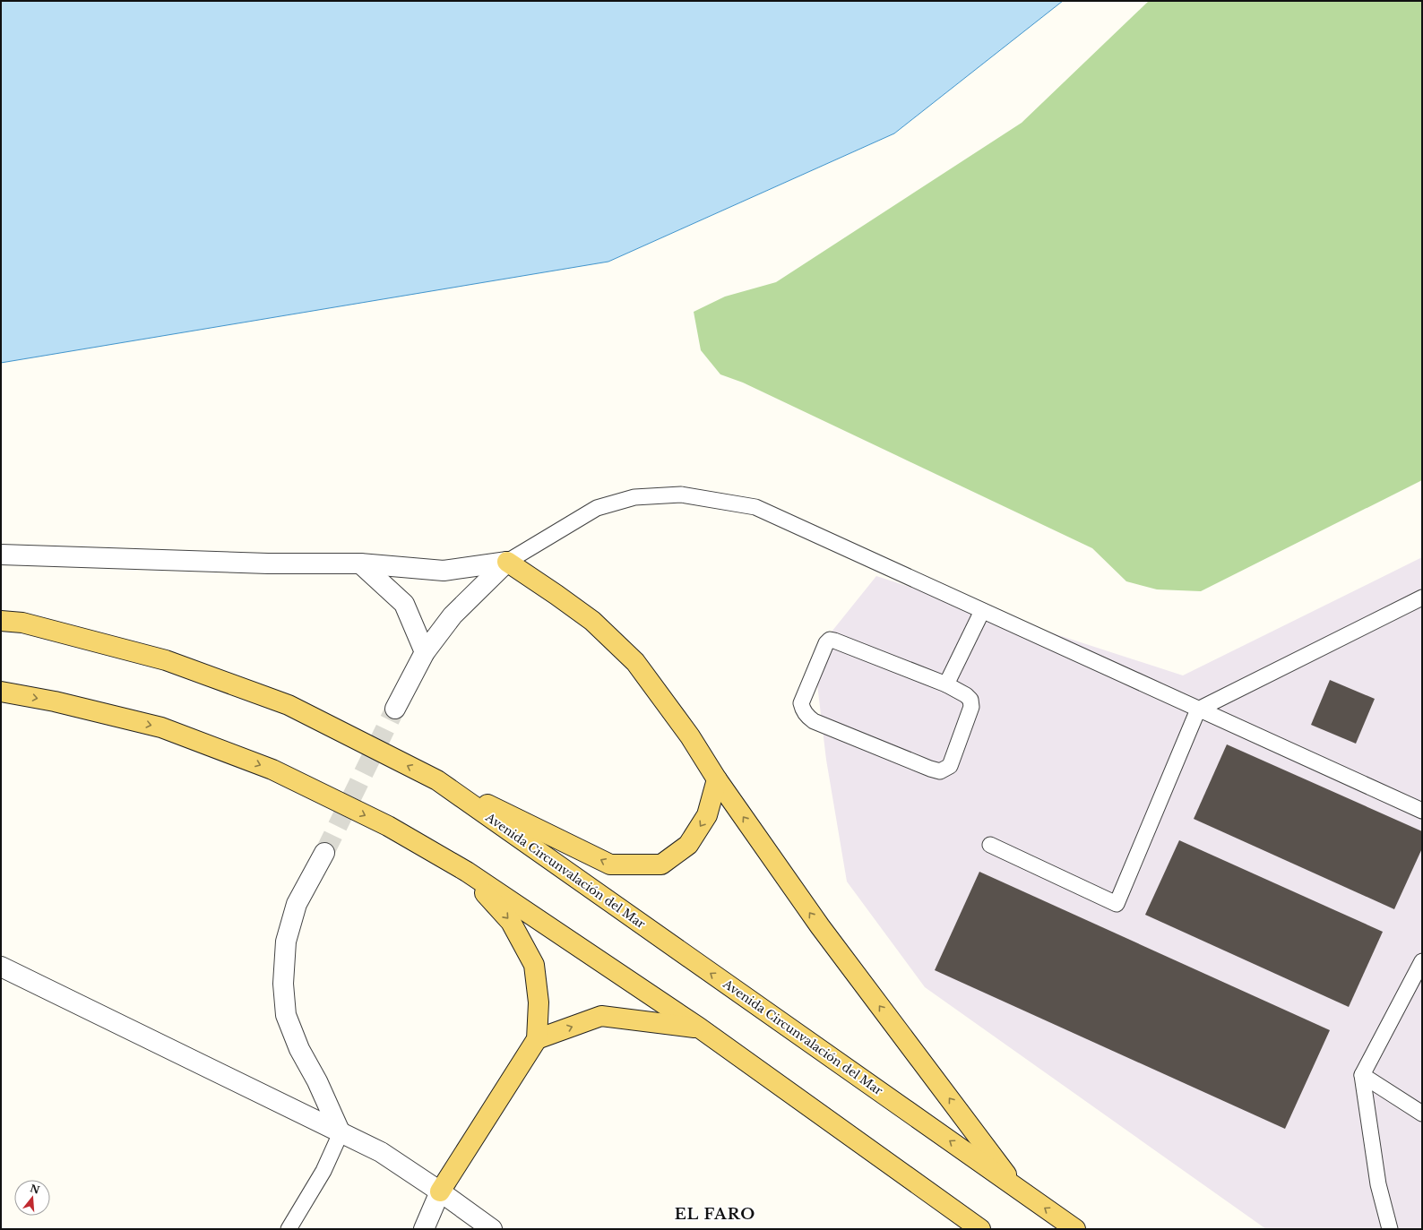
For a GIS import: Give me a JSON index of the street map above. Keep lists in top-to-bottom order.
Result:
{
  "streets": {
    "main road": ["Avenida Circunvalación del Mar"]
  },
  "districts": ["EL FARO"],
  "north": "top"
}
